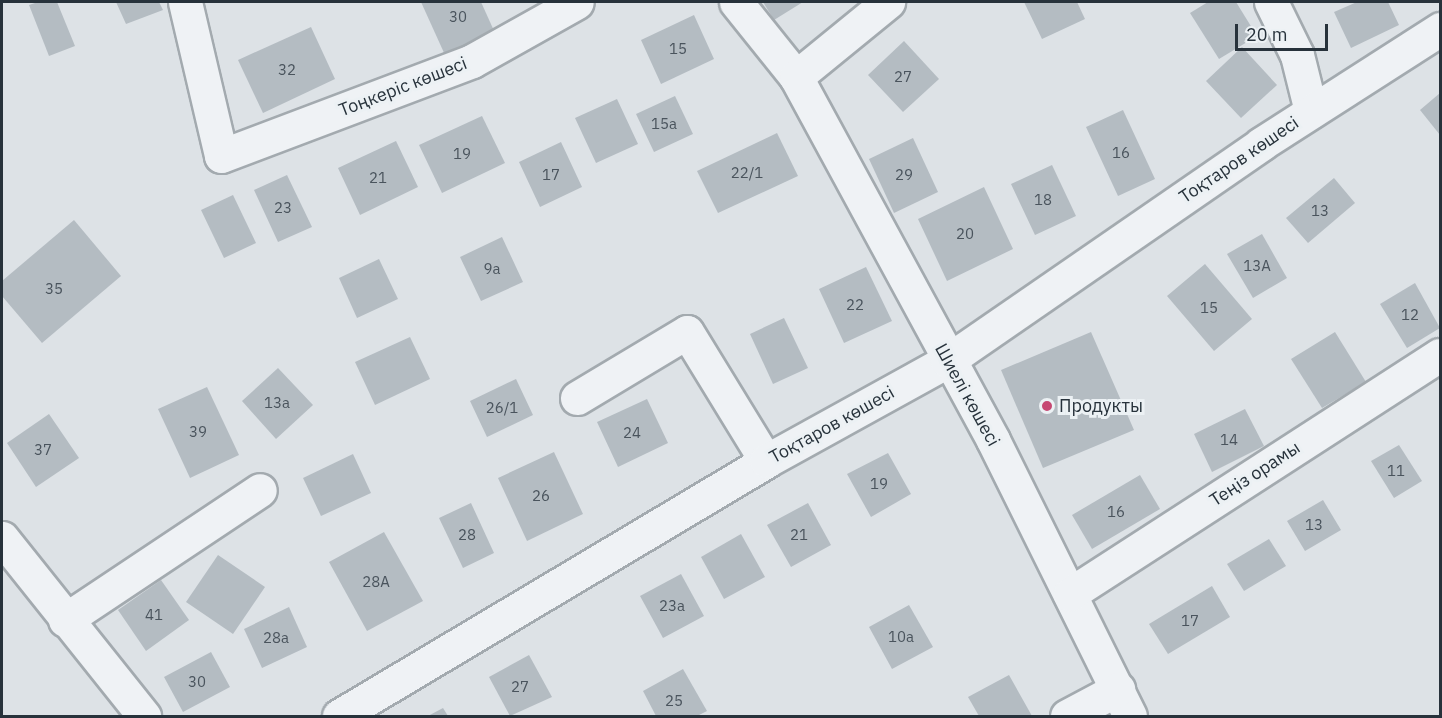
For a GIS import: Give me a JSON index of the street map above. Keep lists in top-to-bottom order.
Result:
{
  "streets": {
    "street": [
      "Тоңкерiс көшесі",
      "Тоқтаров көшесі",
      "Шиелі көшесі",
      "Теңіз орамы"
    ]
  },
  "crossings": [
    ["Тоқтаров көшесі", "Шиелі көшесі"],
    ["Шиелі көшесі", "Теңіз орамы"]
  ],
  "places": ["Продукты"],
  "house_numbers": [
    "30",
    "15",
    "32",
    "27",
    "15а",
    "16",
    "19",
    "22/1",
    "17",
    "29",
    "21",
    "18",
    "23",
    "13",
    "20",
    "13А",
    "9а",
    "35",
    "22",
    "15",
    "12",
    "13а",
    "26/1",
    "39",
    "24",
    "14",
    "37",
    "11",
    "19",
    "26",
    "16",
    "13",
    "28",
    "21",
    "28А",
    "23а",
    "41",
    "17",
    "10а",
    "28а",
    "30",
    "27",
    "25"
  ],
  "scale_bar": "20 m"
}
